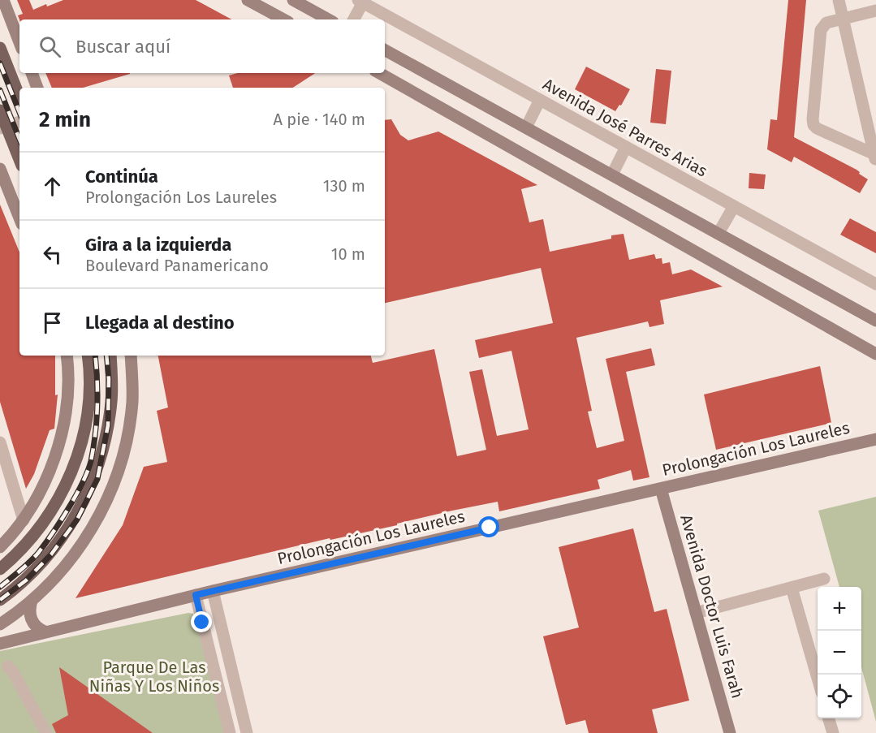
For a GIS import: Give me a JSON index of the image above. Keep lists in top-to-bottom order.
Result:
{
  "streets": {
    "main road": ["Prolongación Los Laureles", "Avenida Doctor Luis Farah"],
    "street": ["Avenida José Parres Arias"]
  },
  "crossings": [
    ["Prolongación Los Laureles", "Avenida Doctor Luis Farah"]
  ],
  "parks": ["Parque De Las Niñas Y Los Niños"],
  "page": {
    "search": "Buscar aquí",
    "heading": ["2 min", "A pie · 140 m"],
    "list": [
      ["Continúa", "Prolongación Los Laureles", "130 m"],
      ["Gira a la izquierda", "Boulevard Panamericano", "10 m"],
      "Llegada al destino"
    ],
    "map_buttons": ["+", "−"]
  }
}
